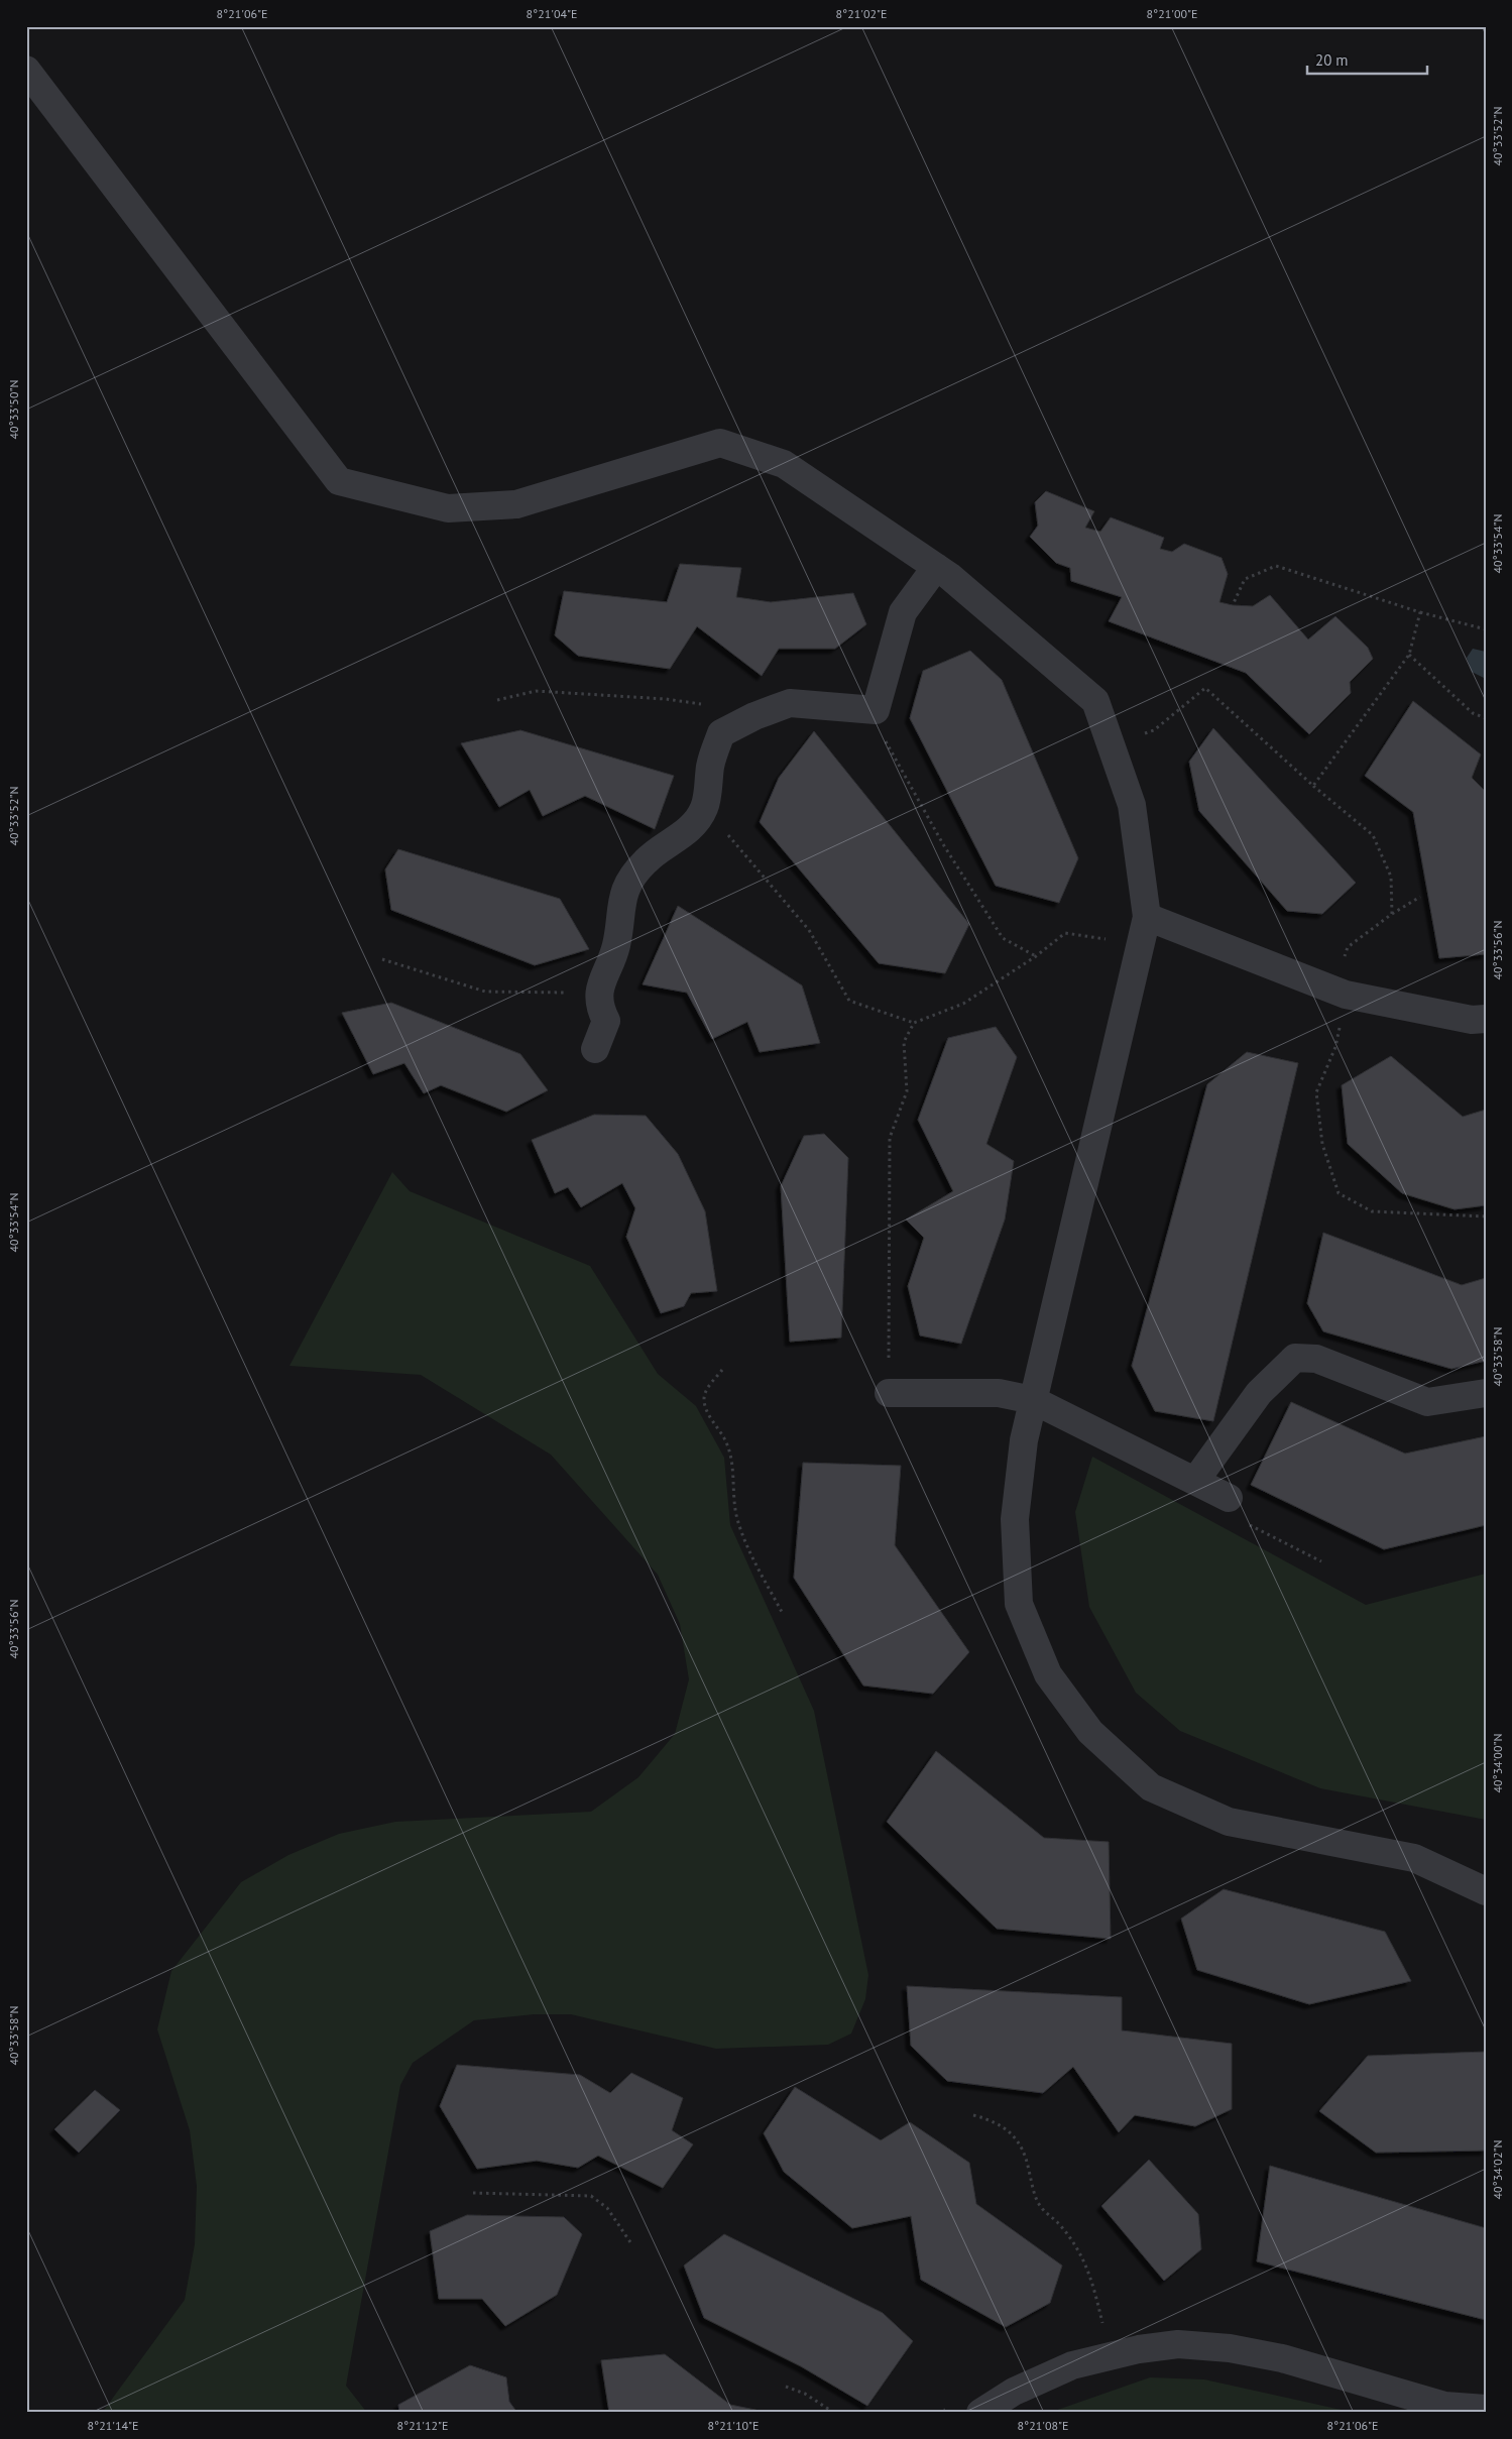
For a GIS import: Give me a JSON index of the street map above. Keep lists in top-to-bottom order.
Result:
{
  "scale_bar": "20 m",
  "coordinates": [
    "8°21'06\"E",
    "8°21'04\"E",
    "8°21'02\"E",
    "8°21'00\"E",
    "40°33'52\"N",
    "40°33'50\"N",
    "40°33'54\"N",
    "40°33'56\"N",
    "40°33'58\"N",
    "40°34'00\"N",
    "40°34'02\"N",
    "8°21'14\"E",
    "8°21'12\"E",
    "8°21'10\"E",
    "8°21'08\"E"
  ]
}
